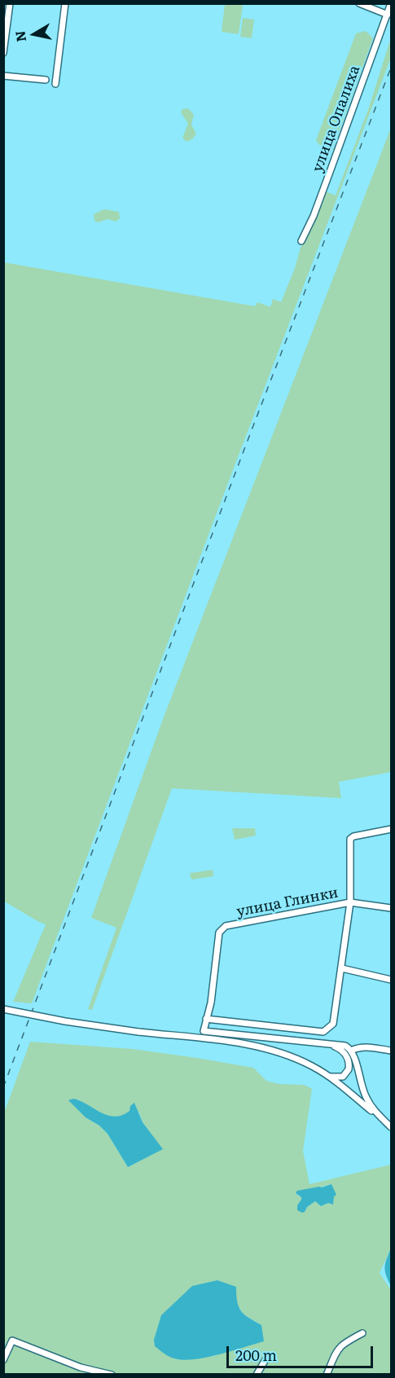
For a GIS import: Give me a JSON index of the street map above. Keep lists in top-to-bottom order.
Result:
{
  "streets": {
    "street": ["улица Опалиха", "улица Глинки"]
  },
  "scale_bar": "200 m",
  "north": "left"
}
